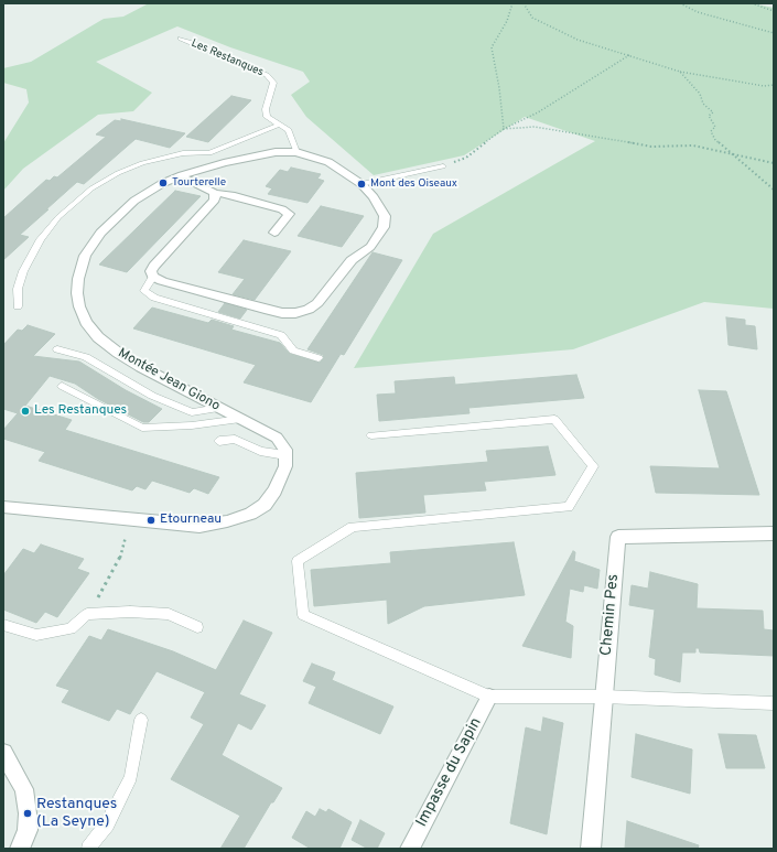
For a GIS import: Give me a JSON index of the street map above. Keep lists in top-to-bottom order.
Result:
{
  "streets": {
    "street": ["Montée Jean Giono", "Chemin Pes", "Impasse du Sapin"],
    "lane": ["Les Restanques"]
  },
  "crossings": [
    ["Les Restanques", "Montée Jean Giono"]
  ],
  "places": [
    "Tourterelle",
    "Mont des Oiseaux",
    "Les Restanques",
    "Etourneau",
    "Restanques (La Seyne)"
  ]
}
